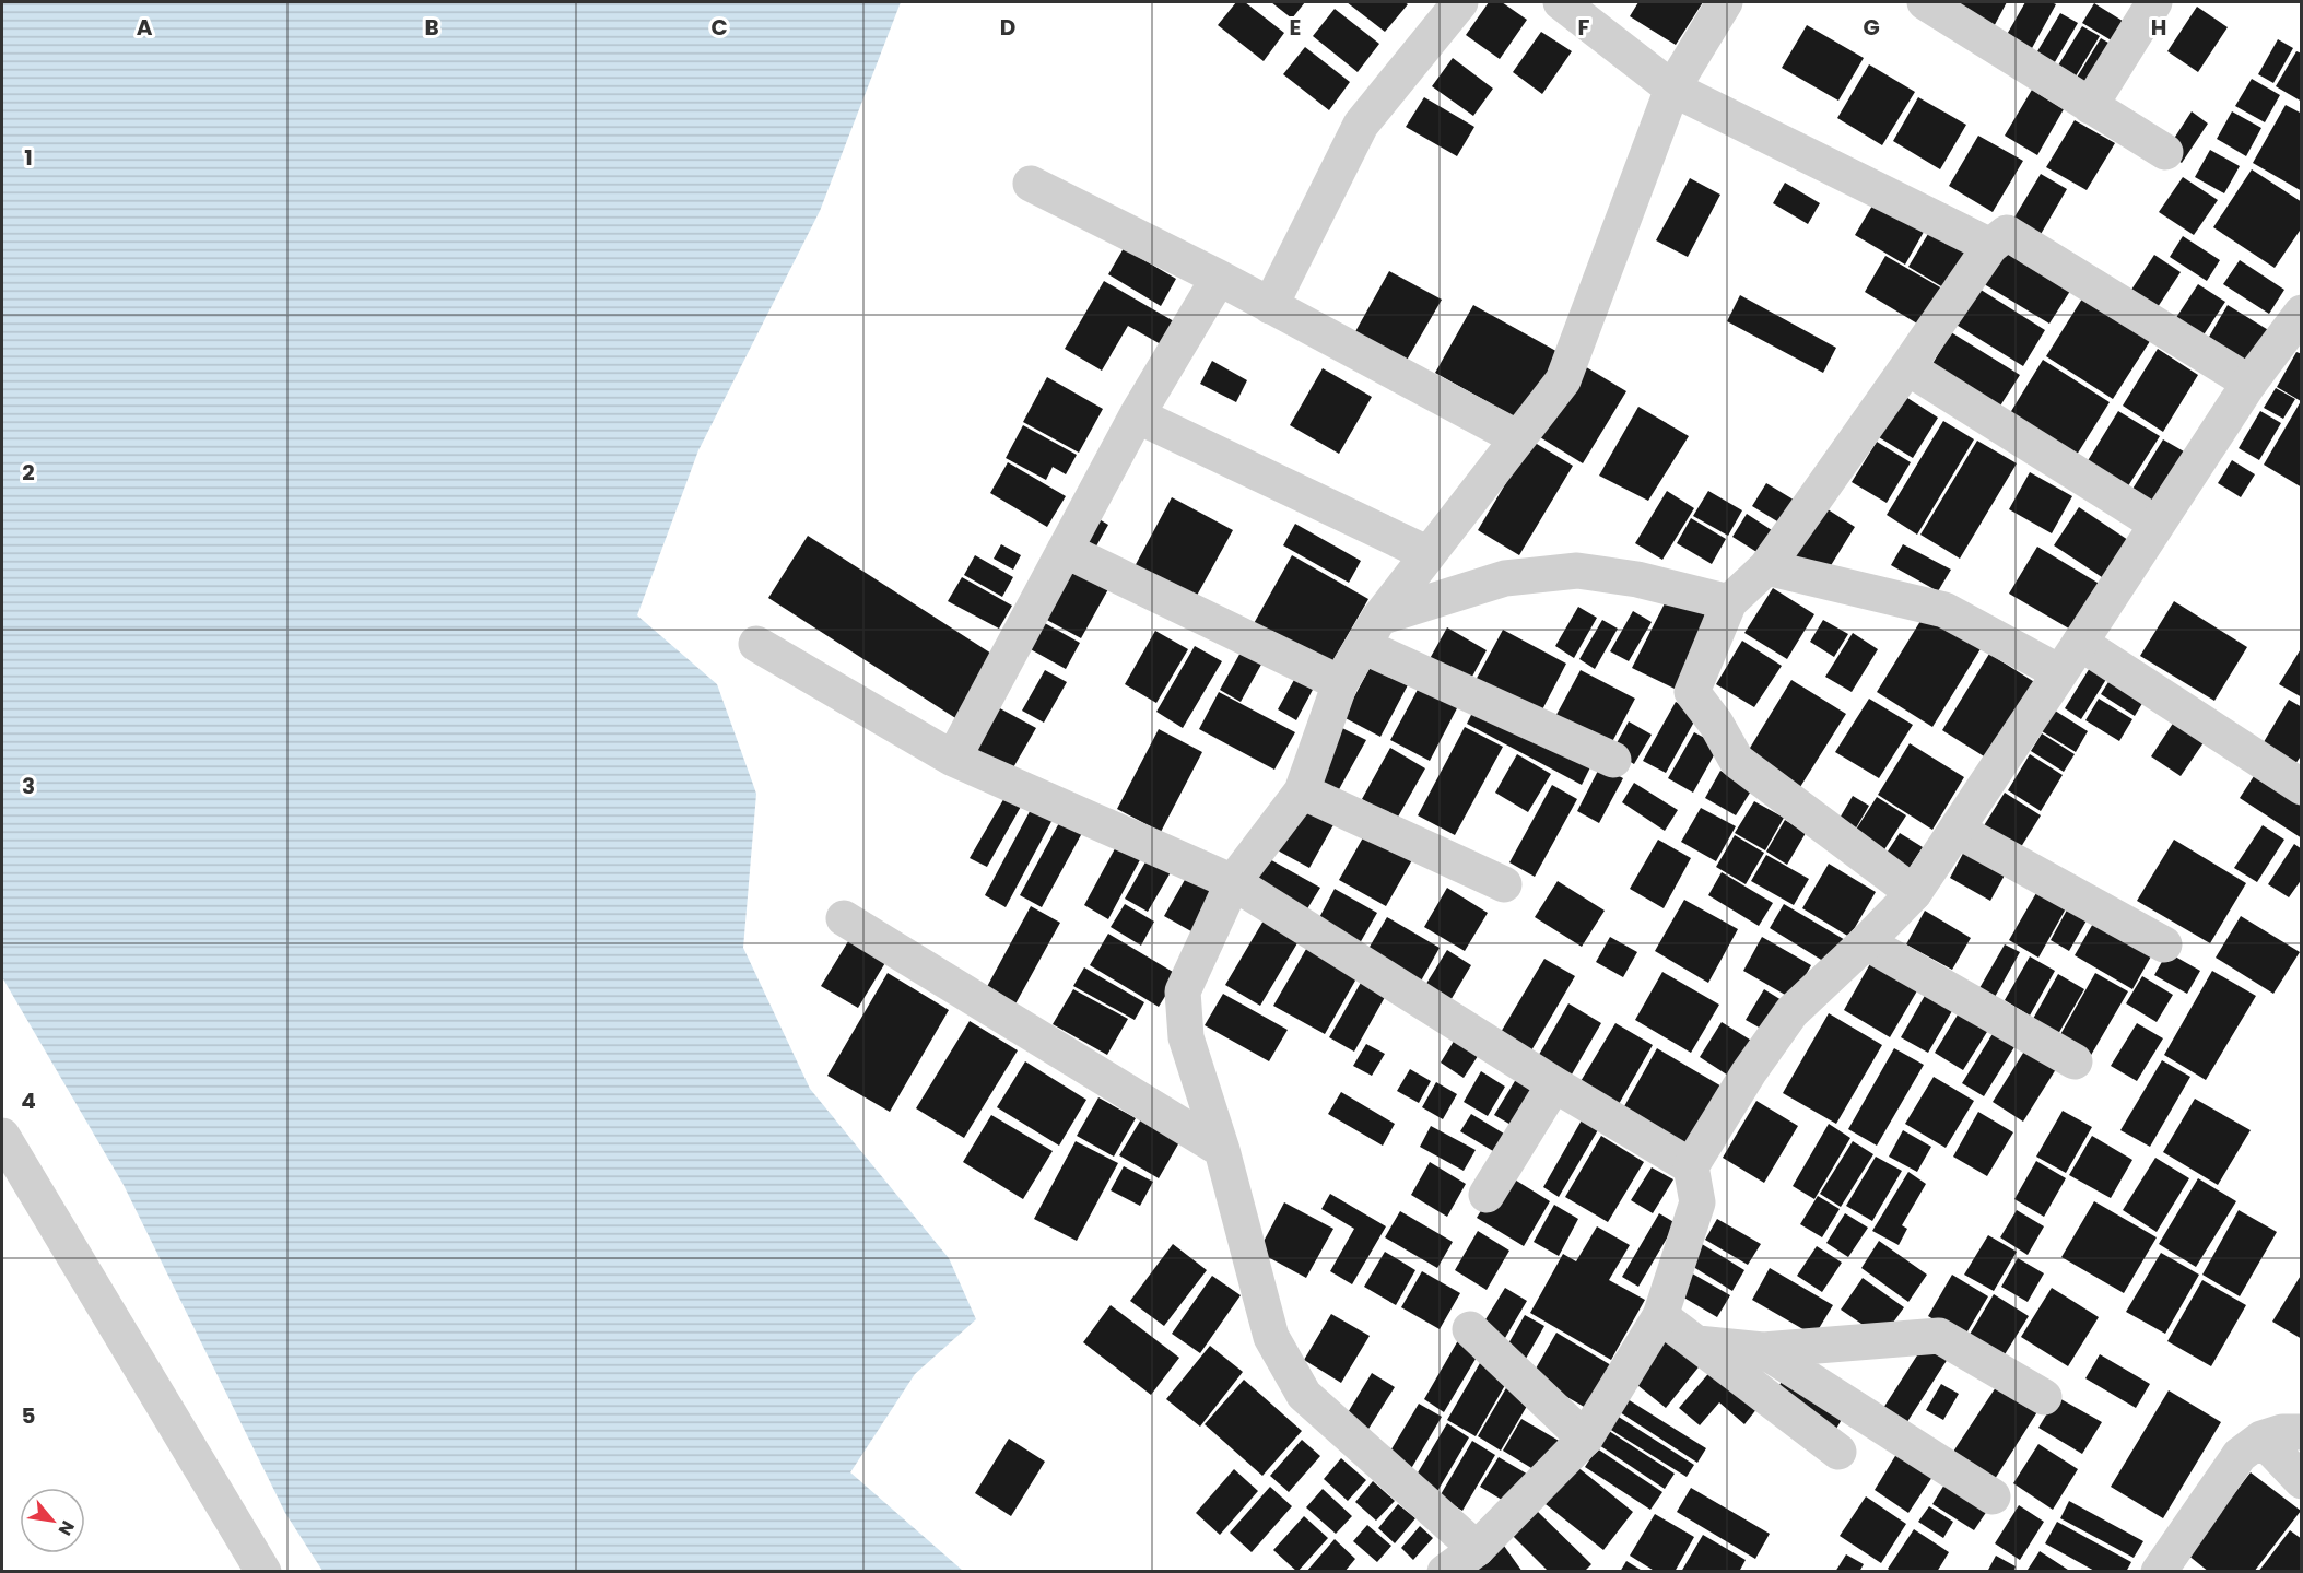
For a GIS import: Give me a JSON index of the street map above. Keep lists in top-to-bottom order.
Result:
{
  "north": "bottom right",
  "grid": {
    "columns": [
      "A",
      "B",
      "C",
      "D",
      "E",
      "F",
      "G",
      "H"
    ],
    "rows": [
      "1",
      "2",
      "3",
      "4",
      "5"
    ]
  }
}
